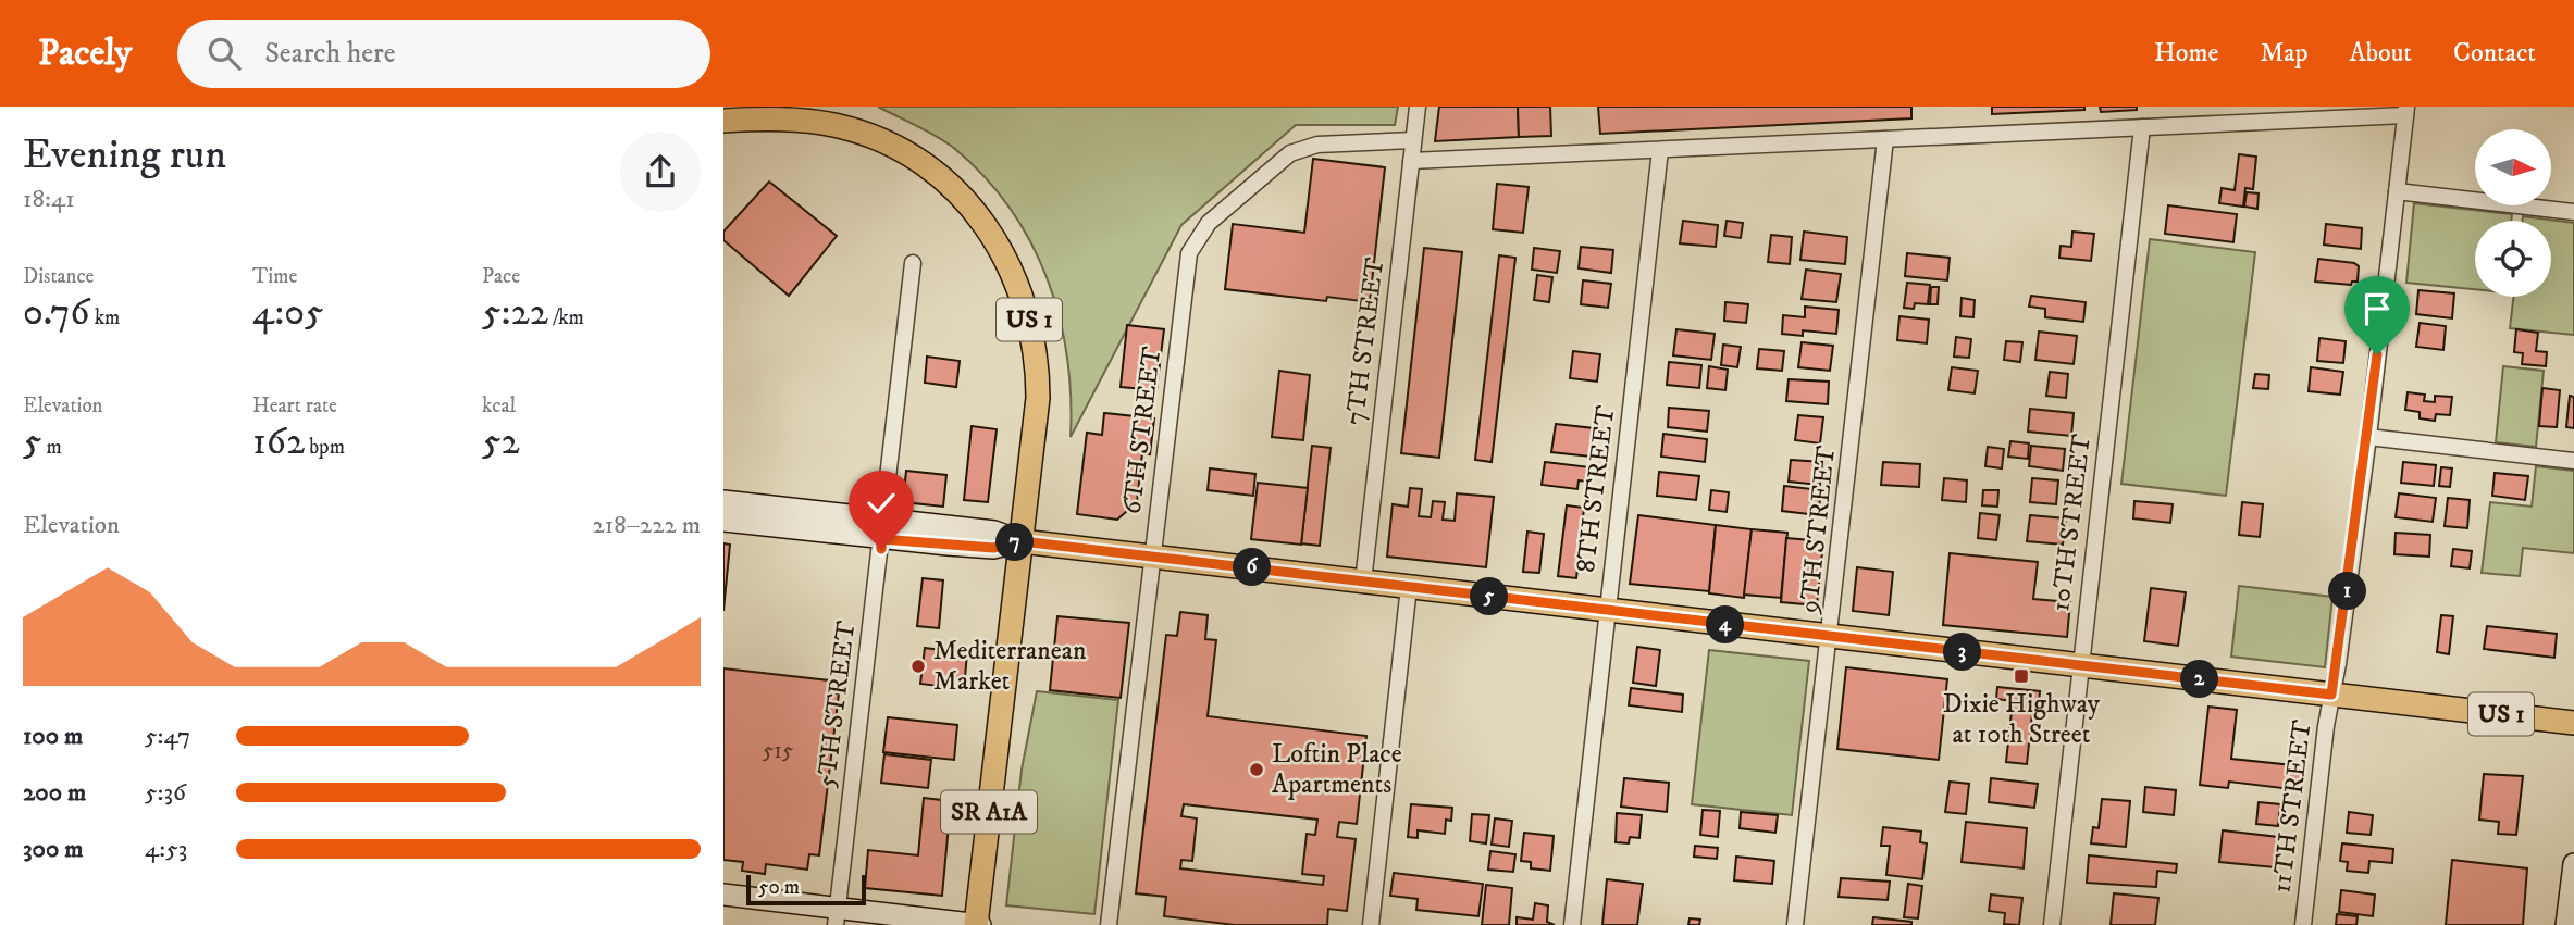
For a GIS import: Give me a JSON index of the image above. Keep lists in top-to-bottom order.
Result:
{
  "streets": {
    "main road": ["US 1", "SR A1A"],
    "street": [
      "7TH STREET",
      "6TH STREET",
      "8TH STREET",
      "10TH STREET",
      "9TH STREET",
      "5TH STREET",
      "11TH STREET"
    ]
  },
  "crossings": [
    ["US 1", "7TH STREET"],
    ["US 1", "6TH STREET"],
    ["US 1", "8TH STREET"],
    ["US 1", "10TH STREET"],
    ["US 1", "9TH STREET"],
    ["US 1", "11TH STREET"],
    ["US 1", "SR A1A"],
    ["7TH STREET", "6TH STREET"]
  ],
  "places": {
    "other": ["Mediterranean Market", "Loftin Place Apartments"],
    "transit": ["Dixie Highway at 10th Street"]
  },
  "house_numbers": ["515"],
  "scale_bar": "50 m",
  "north": "right",
  "page": {
    "header": "Pacely",
    "search": "Search here",
    "nav": [
      "Home",
      "Map",
      "About",
      "Contact"
    ],
    "heading": ["Evening run", "18:41"],
    "stats": [
      ["Distance", "0.76 km"],
      ["Time", "4:05"],
      ["Pace", "5:22 /km"],
      ["Elevation", "5 m"],
      ["Heart rate", "162 bpm"],
      ["kcal", "52"]
    ],
    "chart": ["Elevation", "218–222 m"],
    "pins": [
      "7",
      "6",
      "1",
      "5",
      "4",
      "3",
      "2"
    ],
    "list": [
      {
        "name": "100 m",
        "note": "5:47"
      },
      {
        "name": "200 m",
        "note": "5:36"
      },
      {
        "name": "300 m",
        "note": "4:53"
      }
    ],
    "scale": "50 m"
  }
}
